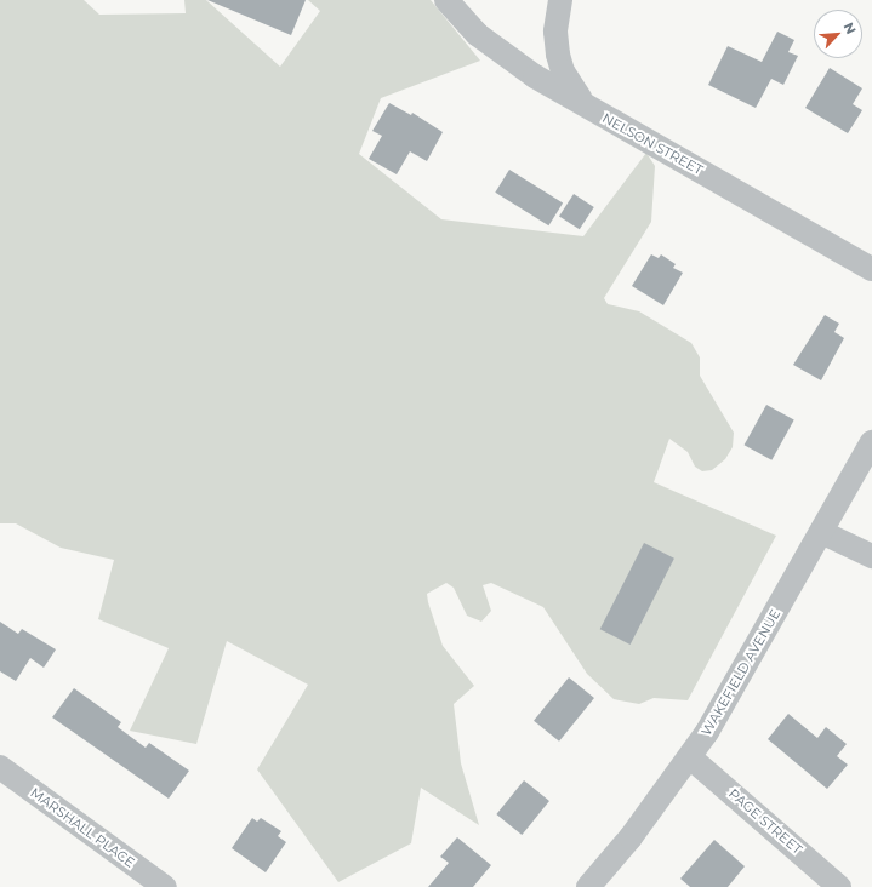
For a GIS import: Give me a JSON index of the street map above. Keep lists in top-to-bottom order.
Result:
{
  "streets": {
    "street": [
      "NELSON STREET",
      "WAKEFIELD AVENUE",
      "PAGE STREET",
      "MARSHALL PLACE"
    ]
  },
  "crossings": [
    ["WAKEFIELD AVENUE", "PAGE STREET"]
  ],
  "north": "top right"
}
